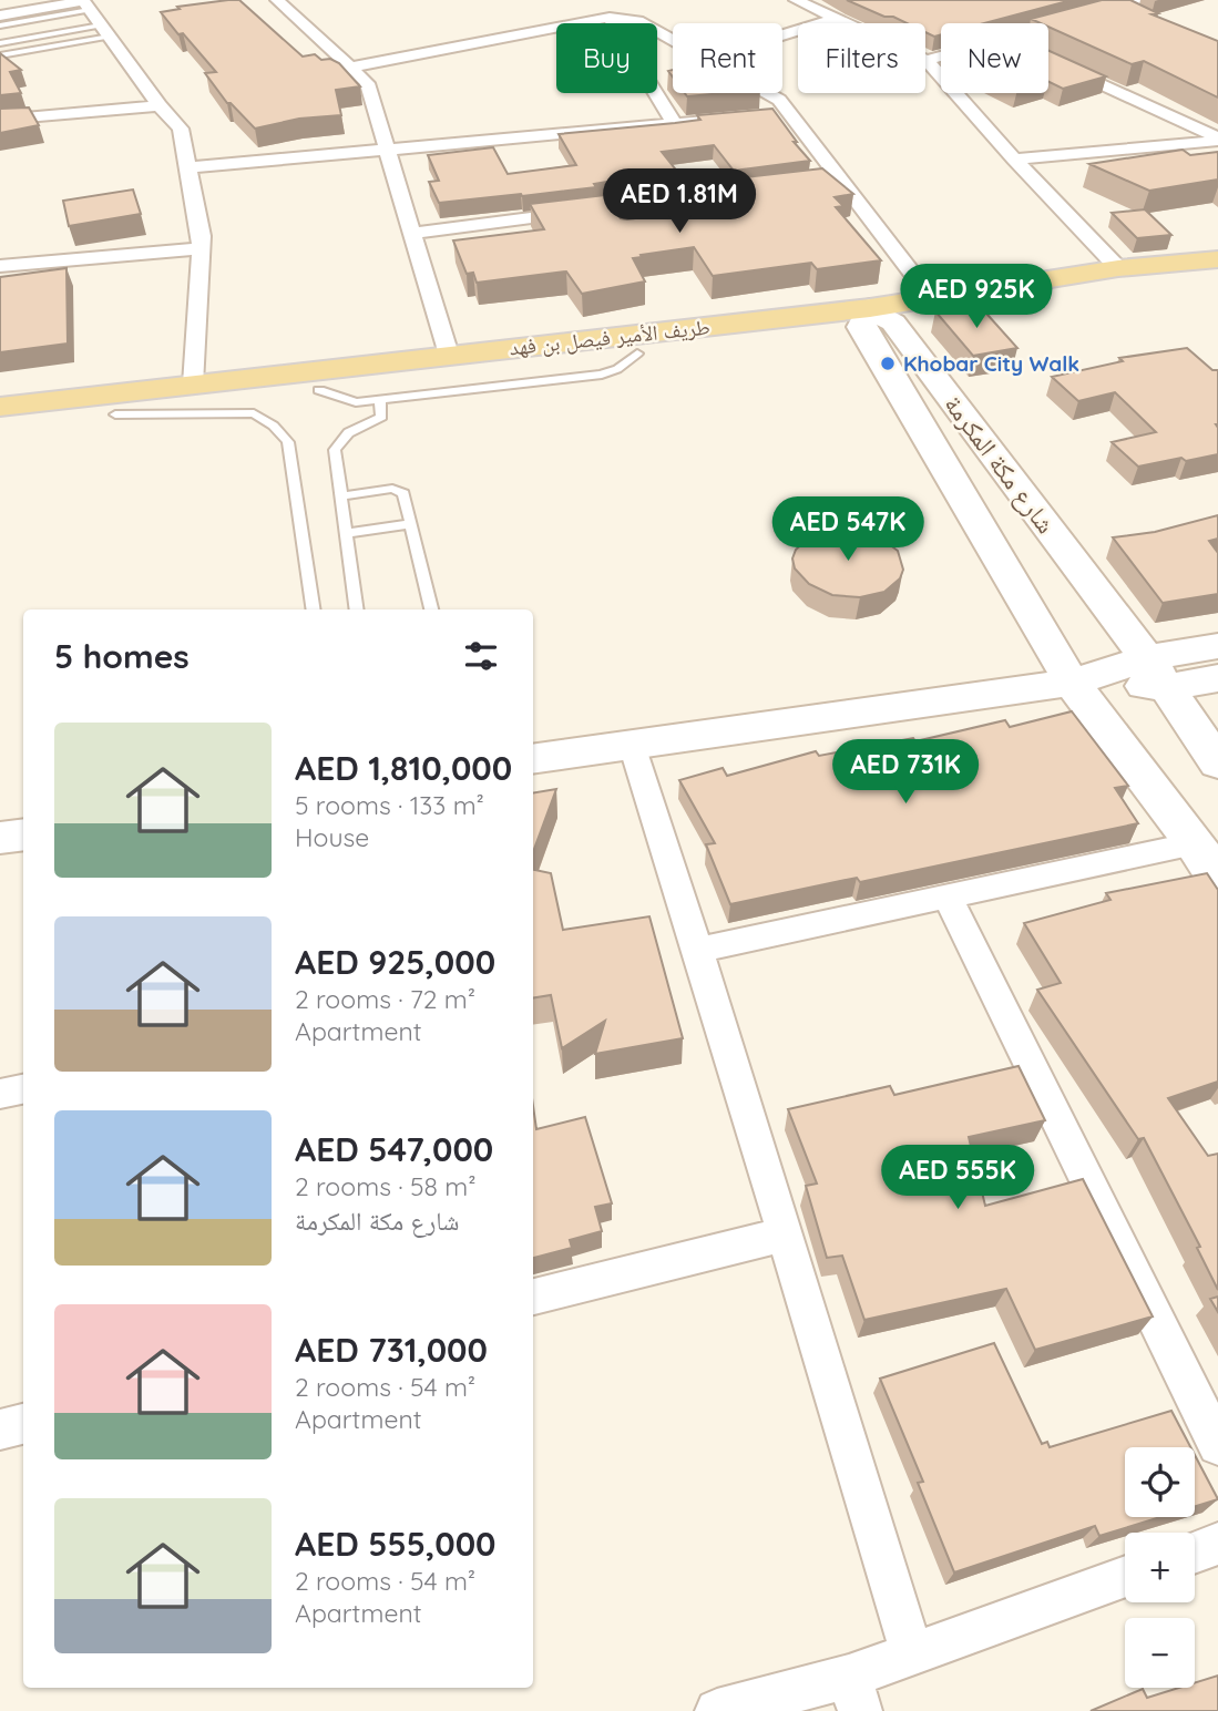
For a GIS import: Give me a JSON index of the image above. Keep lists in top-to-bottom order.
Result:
{
  "streets": {
    "main road": ["طريف الأمير فيصل بن فهد", "شارع مكة المكرمة"]
  },
  "crossings": [
    ["طريف الأمير فيصل بن فهد", "شارع مكة المكرمة"]
  ],
  "places": ["Khobar City Walk"],
  "page": {
    "chip": [
      "Buy",
      "Rent",
      "Filters",
      "New"
    ],
    "price": [
      "AED 1.81M",
      "AED 925K",
      "AED 547K",
      "AED 731K",
      "AED 555K"
    ],
    "heading": "5 homes",
    "list": [
      {
        "name": "AED 1,810,000",
        "note": "5 rooms · 133 m² · House"
      },
      {
        "name": "AED 925,000",
        "note": "2 rooms · 72 m² · Apartment"
      },
      {
        "name": "AED 547,000",
        "note": "2 rooms · 58 m² · شارع مكة المكرمة"
      },
      {
        "name": "AED 731,000",
        "note": "2 rooms · 54 m² · Apartment"
      },
      {
        "name": "AED 555,000",
        "note": "2 rooms · 54 m² · Apartment"
      }
    ],
    "map_buttons": ["+", "−"]
  }
}
